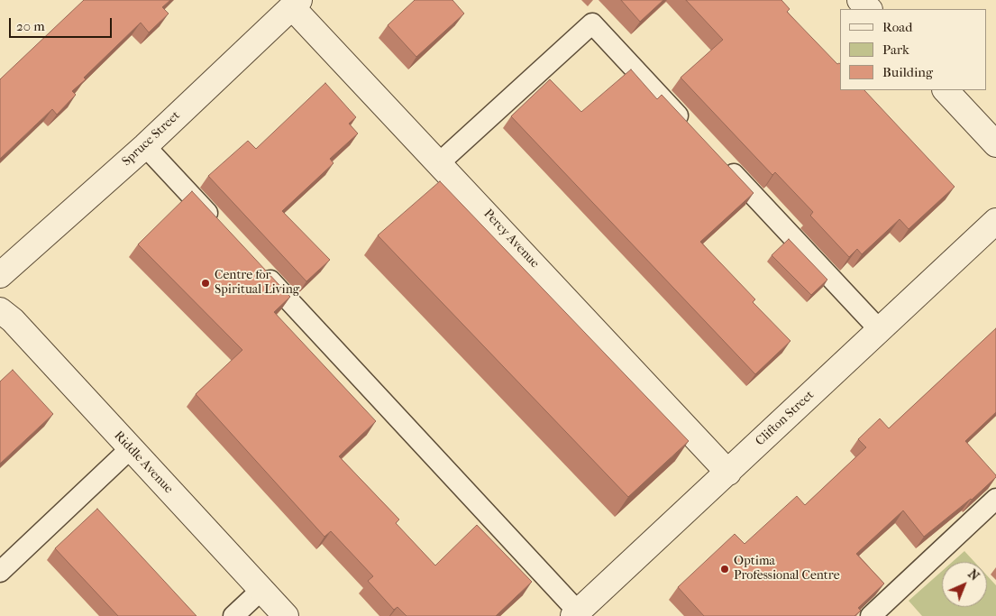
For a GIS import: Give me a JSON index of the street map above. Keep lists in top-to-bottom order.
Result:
{
  "streets": {
    "street": [
      "Spruce Street",
      "Percy Avenue",
      "Clifton Street",
      "Riddle Avenue"
    ]
  },
  "crossings": [
    ["Spruce Street", "Percy Avenue"],
    ["Percy Avenue", "Clifton Street"]
  ],
  "places": ["Centre for Spiritual Living", "Optima Professional Centre"],
  "legend": ["Road", "Park", "Building"],
  "scale_bar": "20 m",
  "north": "top right"
}
